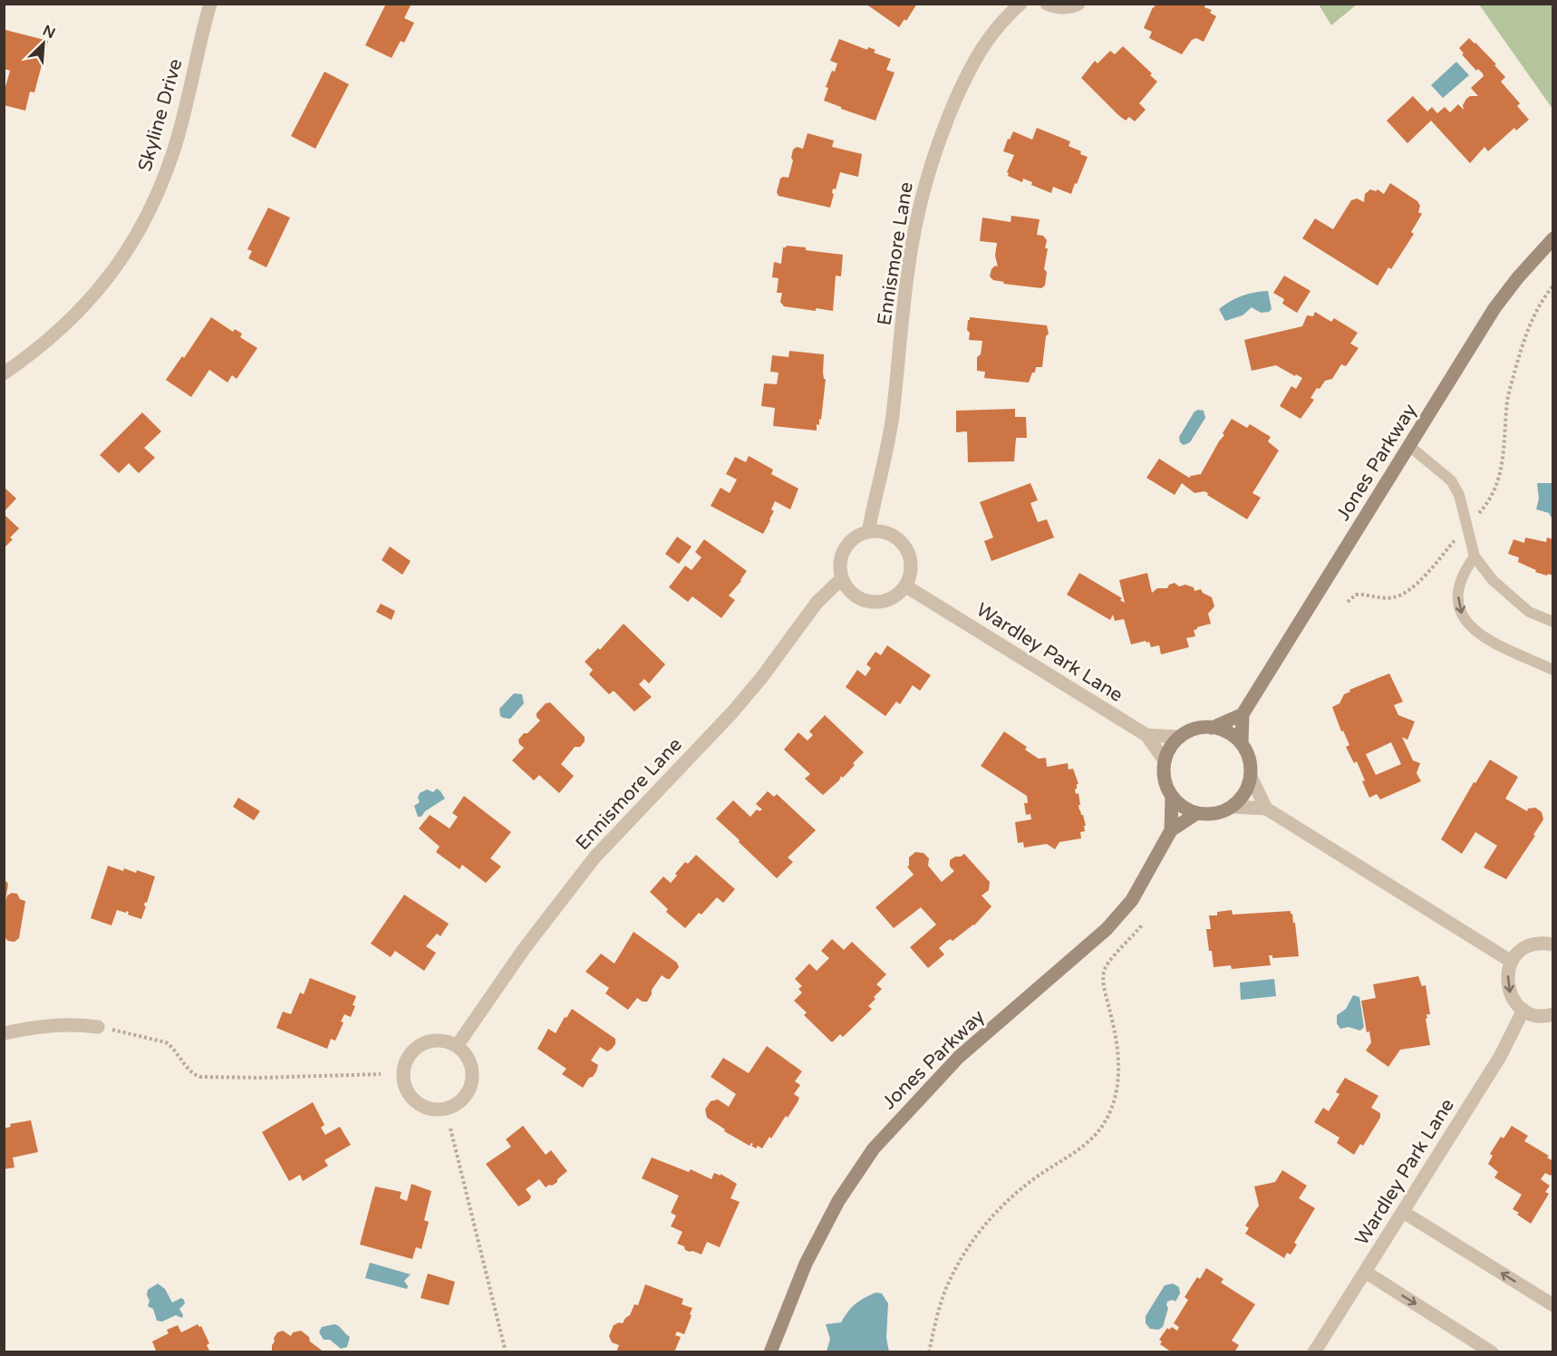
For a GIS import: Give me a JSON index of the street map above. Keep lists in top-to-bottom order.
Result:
{
  "streets": {
    "street": [
      "Skyline Drive",
      "Ennismore Lane",
      "Jones Parkway",
      "Wardley Park Lane"
    ]
  },
  "crossings": [
    ["Ennismore Lane", "Wardley Park Lane"],
    ["Jones Parkway", "Wardley Park Lane"]
  ],
  "north": "top right"
}
